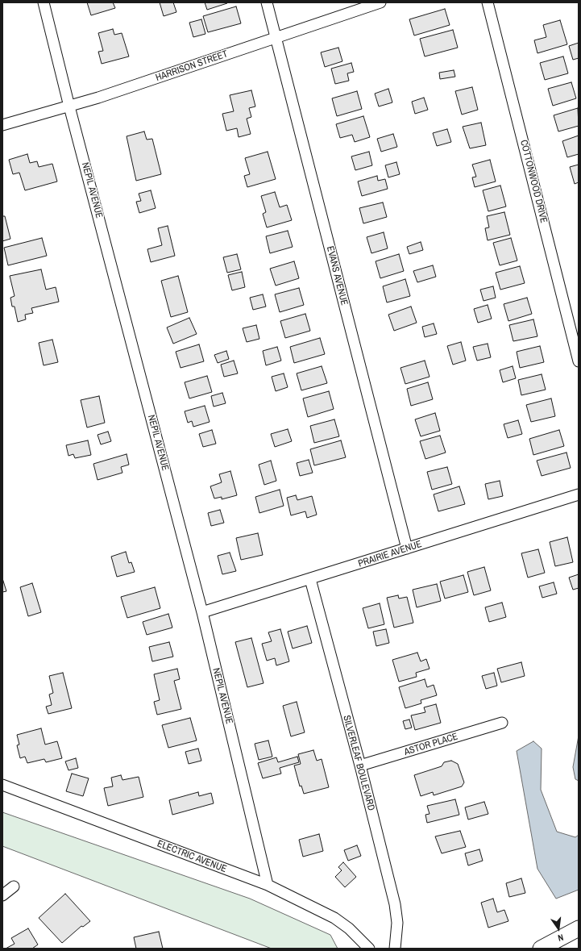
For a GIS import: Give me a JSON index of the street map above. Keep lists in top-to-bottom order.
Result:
{
  "streets": {
    "street": [
      "HARRISON STREET",
      "COTTONWOOD DRIVE",
      "NEPIL AVENUE",
      "EVANS AVENUE",
      "PRAIRIE AVENUE",
      "ASTOR PLACE",
      "SILVERLEAF BOULEVARD",
      "ELECTRIC AVENUE"
    ]
  },
  "crossings": [
    ["HARRISON STREET", "NEPIL AVENUE"],
    ["HARRISON STREET", "EVANS AVENUE"],
    ["NEPIL AVENUE", "PRAIRIE AVENUE"],
    ["NEPIL AVENUE", "ELECTRIC AVENUE"],
    ["EVANS AVENUE", "PRAIRIE AVENUE"],
    ["PRAIRIE AVENUE", "SILVERLEAF BOULEVARD"],
    ["ASTOR PLACE", "SILVERLEAF BOULEVARD"]
  ],
  "north": "bottom"
}
